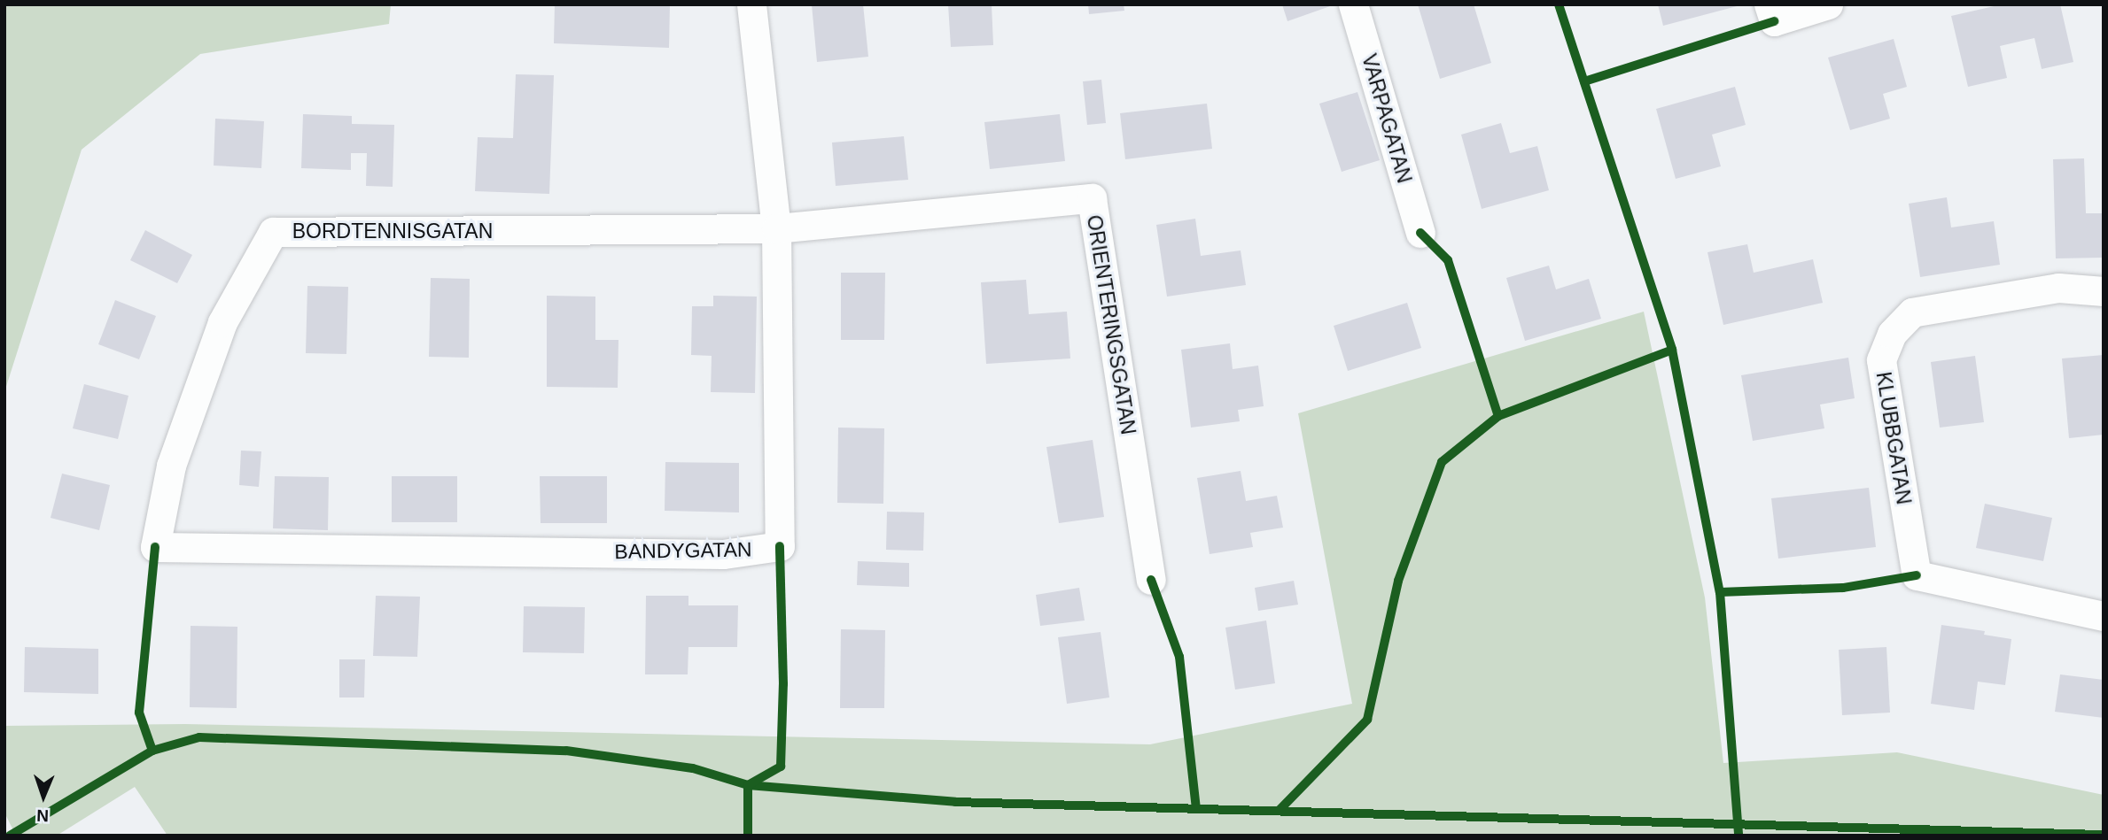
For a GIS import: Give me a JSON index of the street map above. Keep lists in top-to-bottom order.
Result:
{
  "streets": {
    "street": [
      "VARPAGATAN",
      "BORDTENNISGATAN",
      "ORIENTERINGSGATAN",
      "KLUBBGATAN",
      "BANDYGATAN"
    ]
  },
  "crossings": [
    ["BORDTENNISGATAN", "ORIENTERINGSGATAN"],
    ["BORDTENNISGATAN", "BANDYGATAN"],
    ["ORIENTERINGSGATAN", "BANDYGATAN"]
  ],
  "north": "bottom"
}
